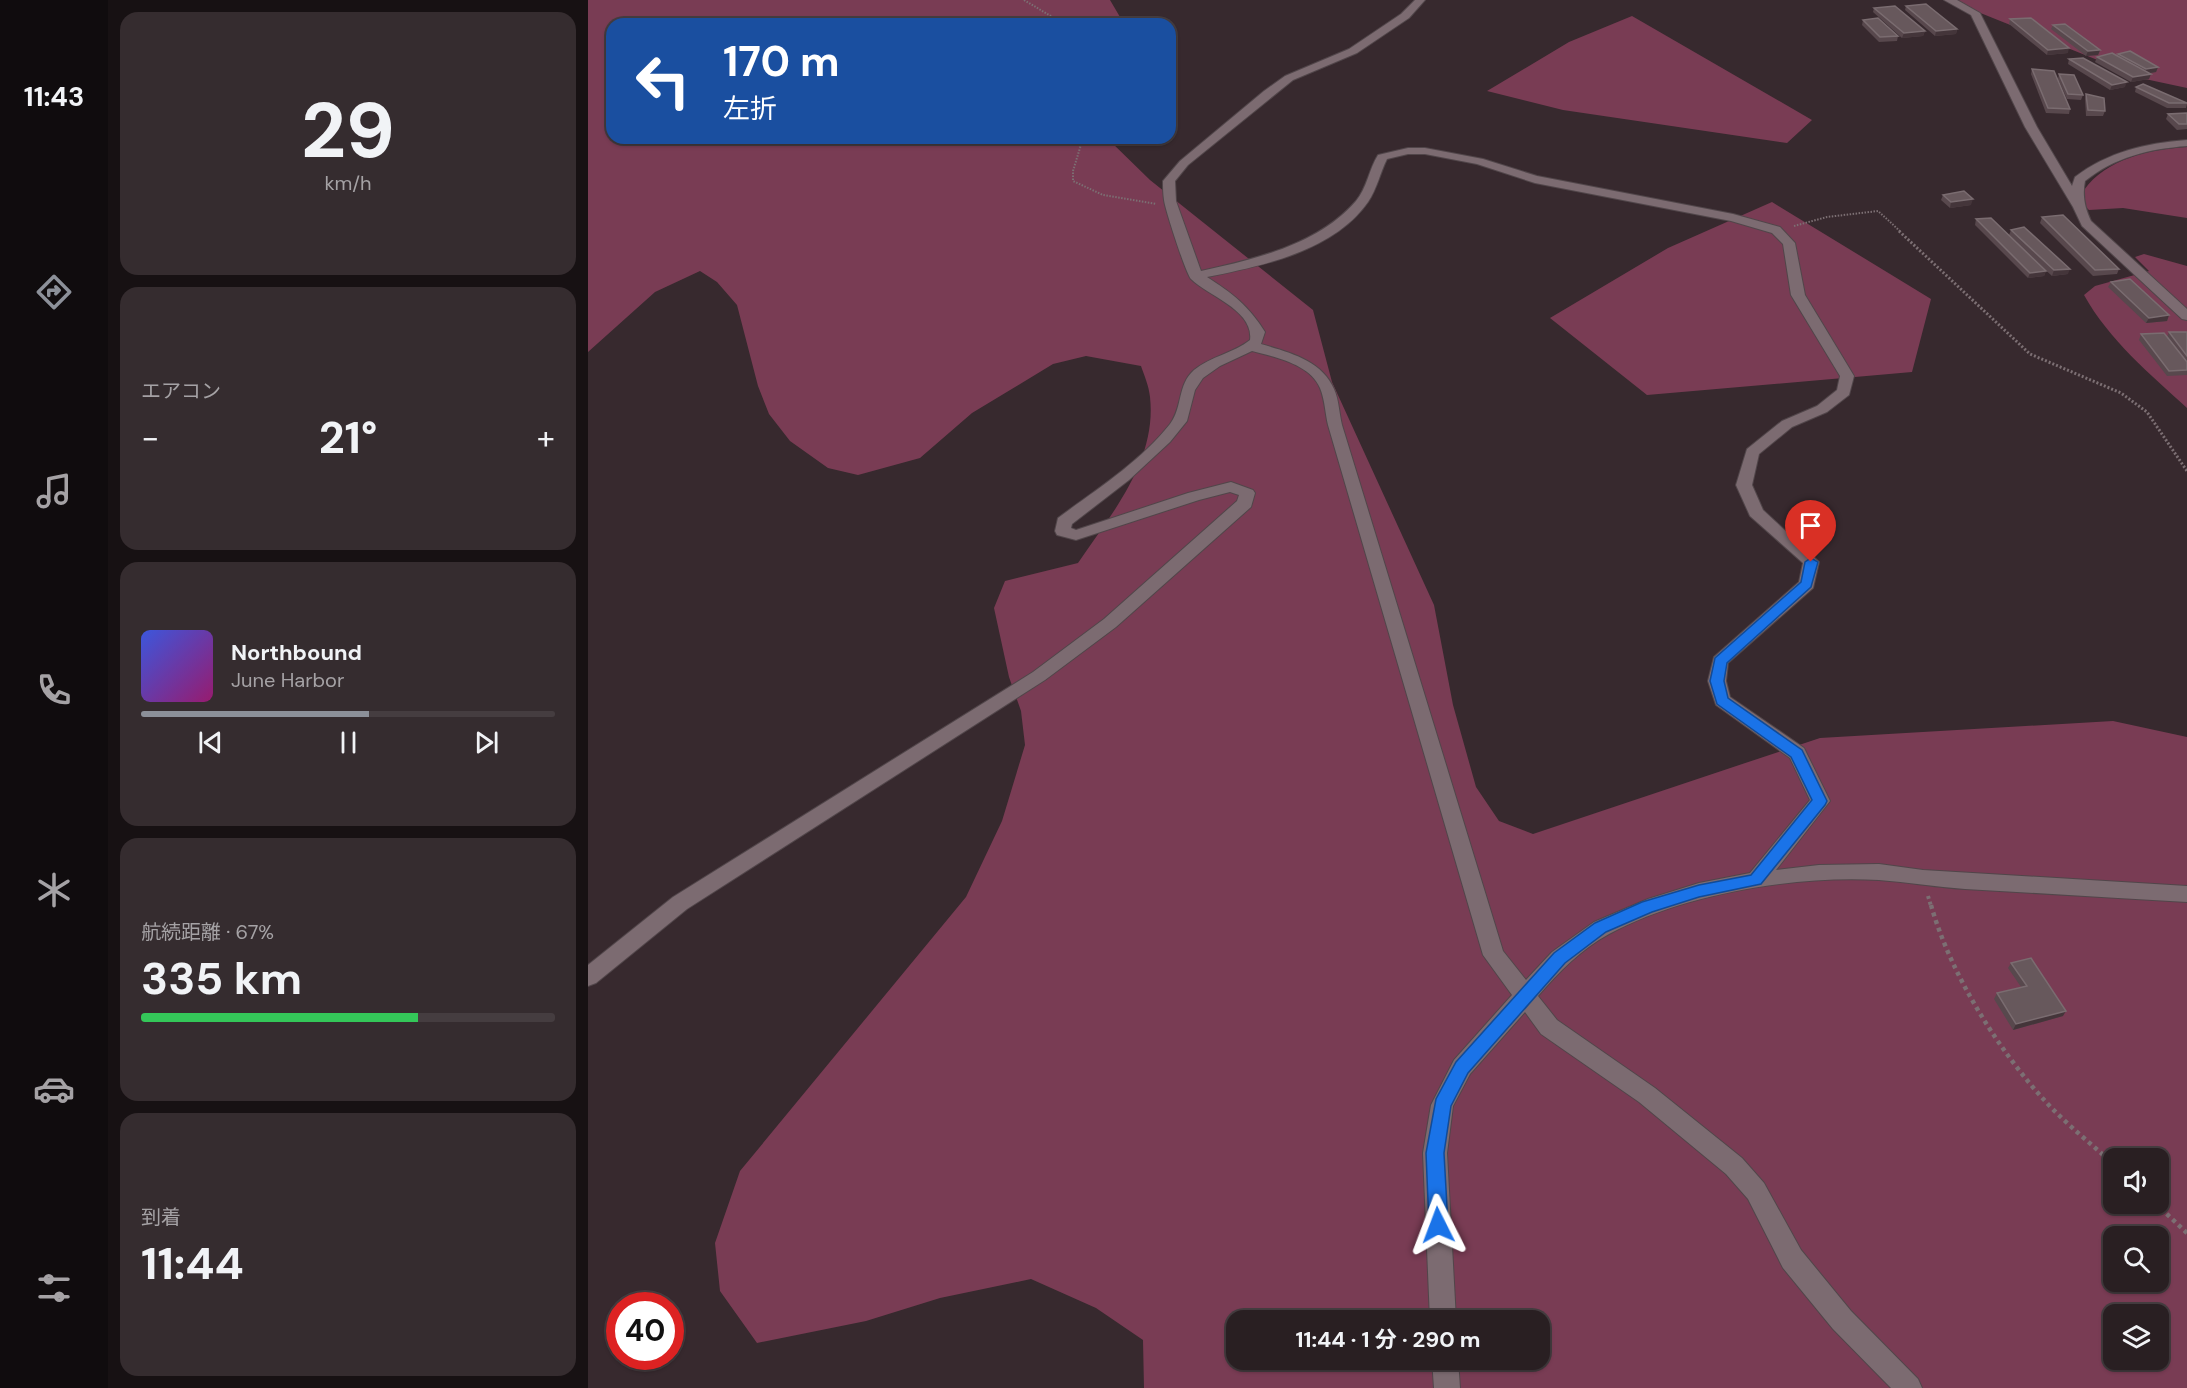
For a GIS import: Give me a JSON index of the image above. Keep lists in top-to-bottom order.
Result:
{
  "page": {
    "tabs": "11:43",
    "tile": [
      ["29", "km/h"],
      "エアコン",
      ["航続距離 · 67%", "335 km"],
      ["到着", "11:44"]
    ],
    "turn": ["170 m", "左折"],
    "heat": ["−", "21°", "+"],
    "song": ["Northbound", "June Harbor"],
    "limit": "40",
    "trip": "11:44 · 1 分 · 290 m"
  }
}
